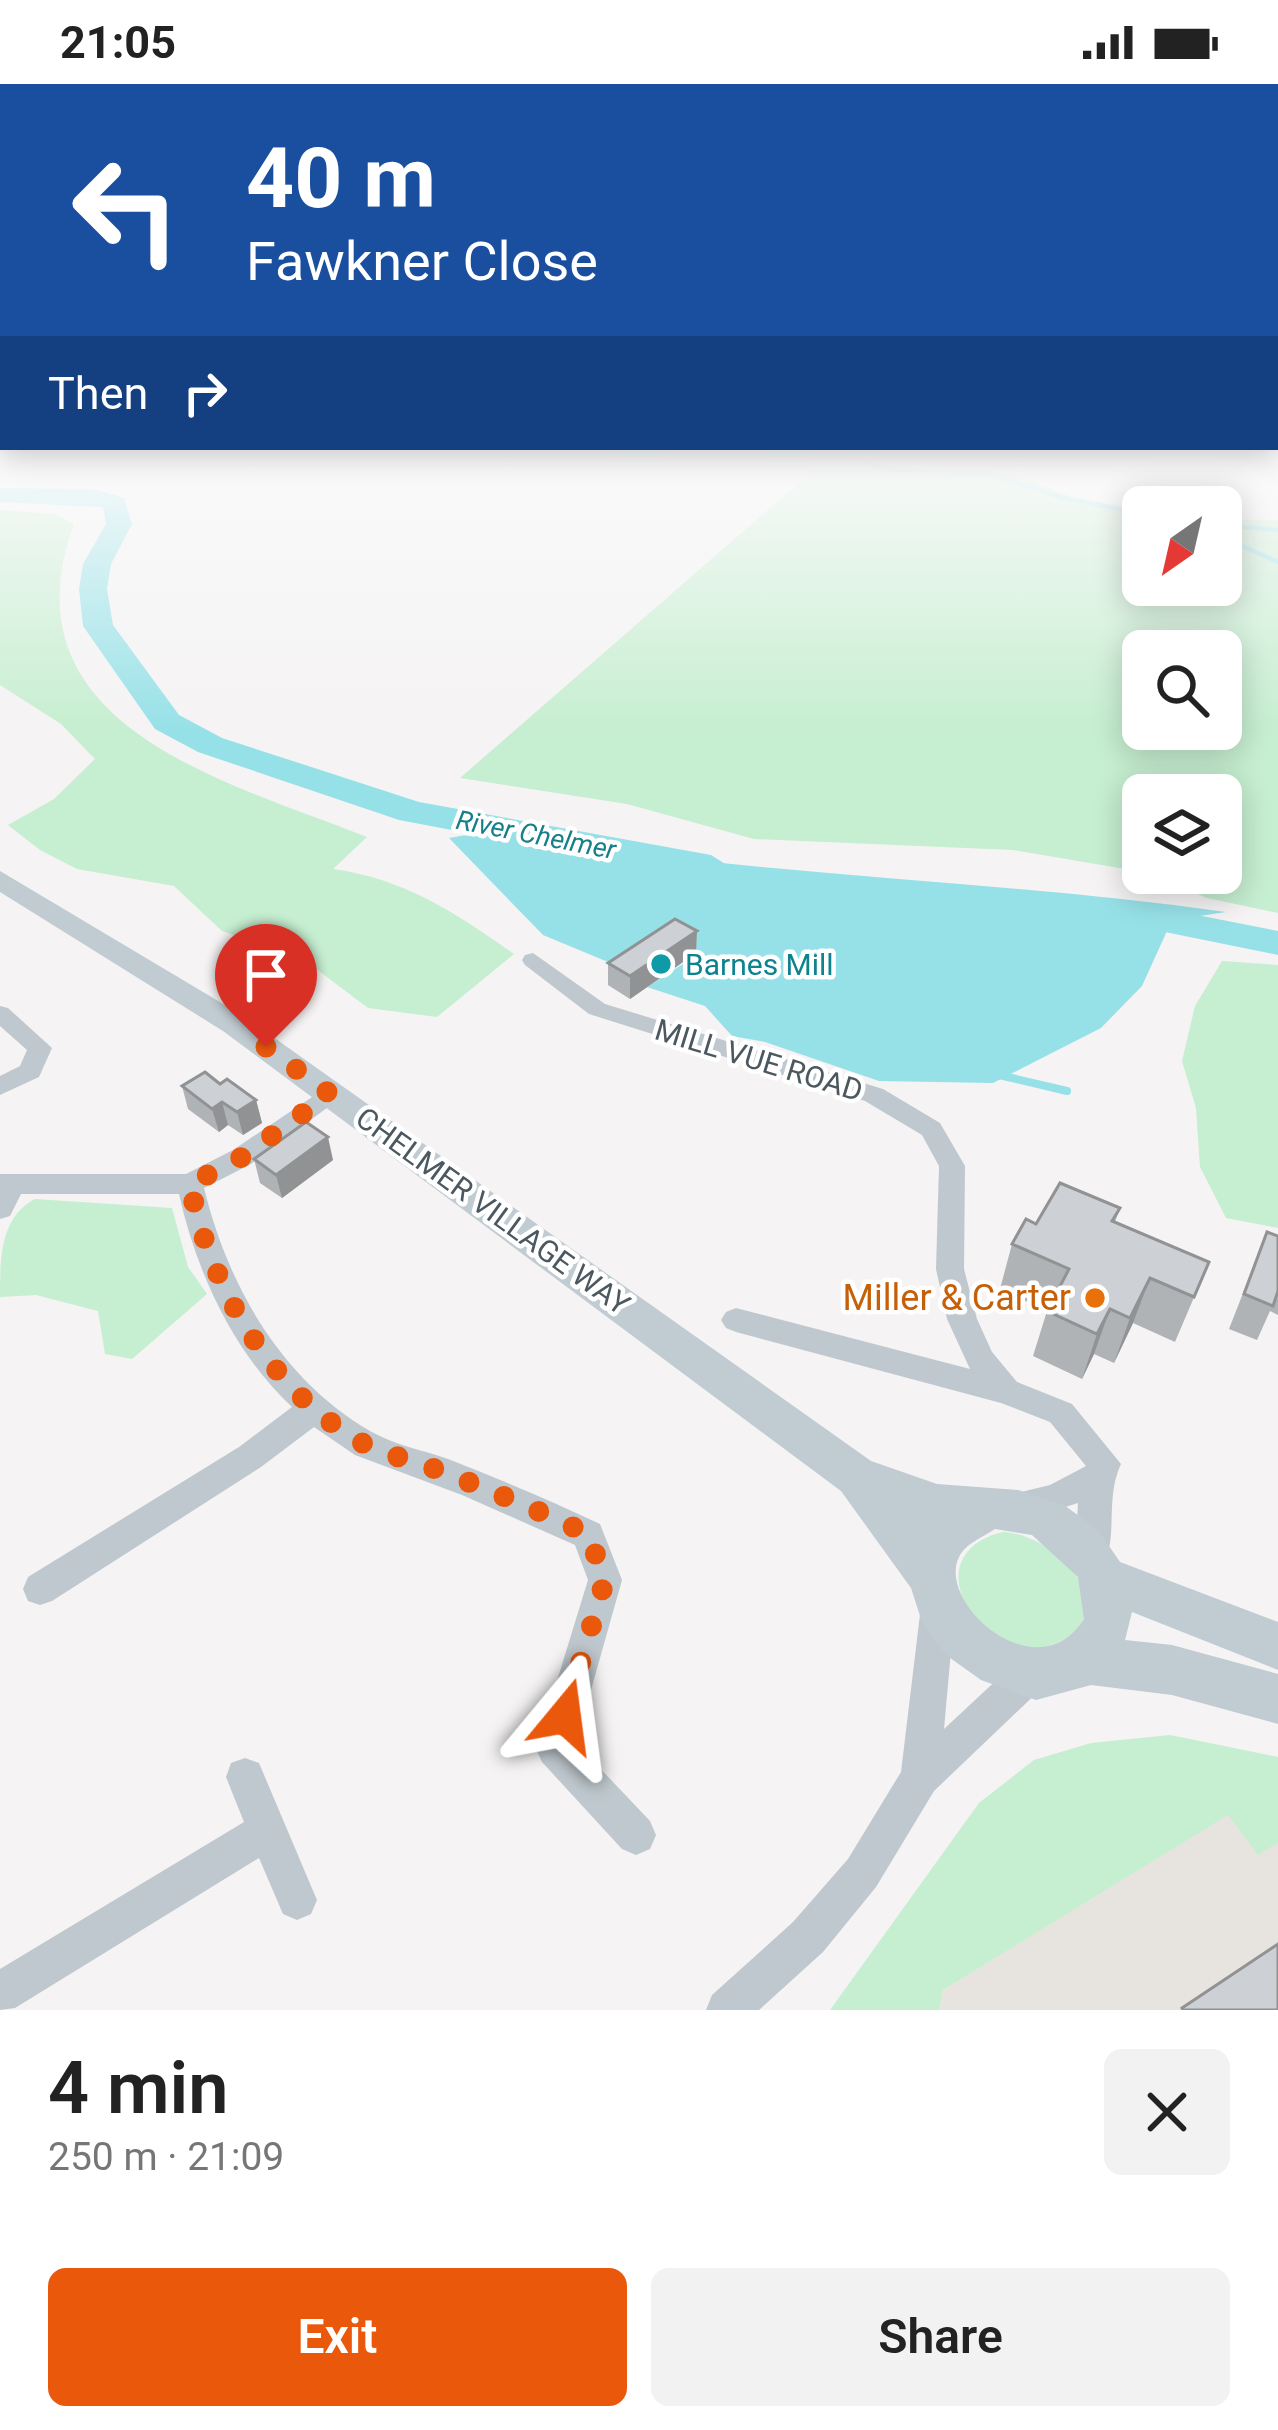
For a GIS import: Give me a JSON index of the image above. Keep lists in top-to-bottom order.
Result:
{
  "streets": {
    "street": ["MILL VUE ROAD", "CHELMER VILLAGE WAY"]
  },
  "water": ["River Chelmer"],
  "places": ["Barnes Mill", "Miller & Carter"],
  "north": "bottom left",
  "page": {
    "status": "21:05",
    "turn": ["40 m", "Fawkner Close"],
    "then": "Then",
    "heading": ["4 min", "250 m · 21:09"],
    "buttons": ["Exit", "Share"]
  }
}
